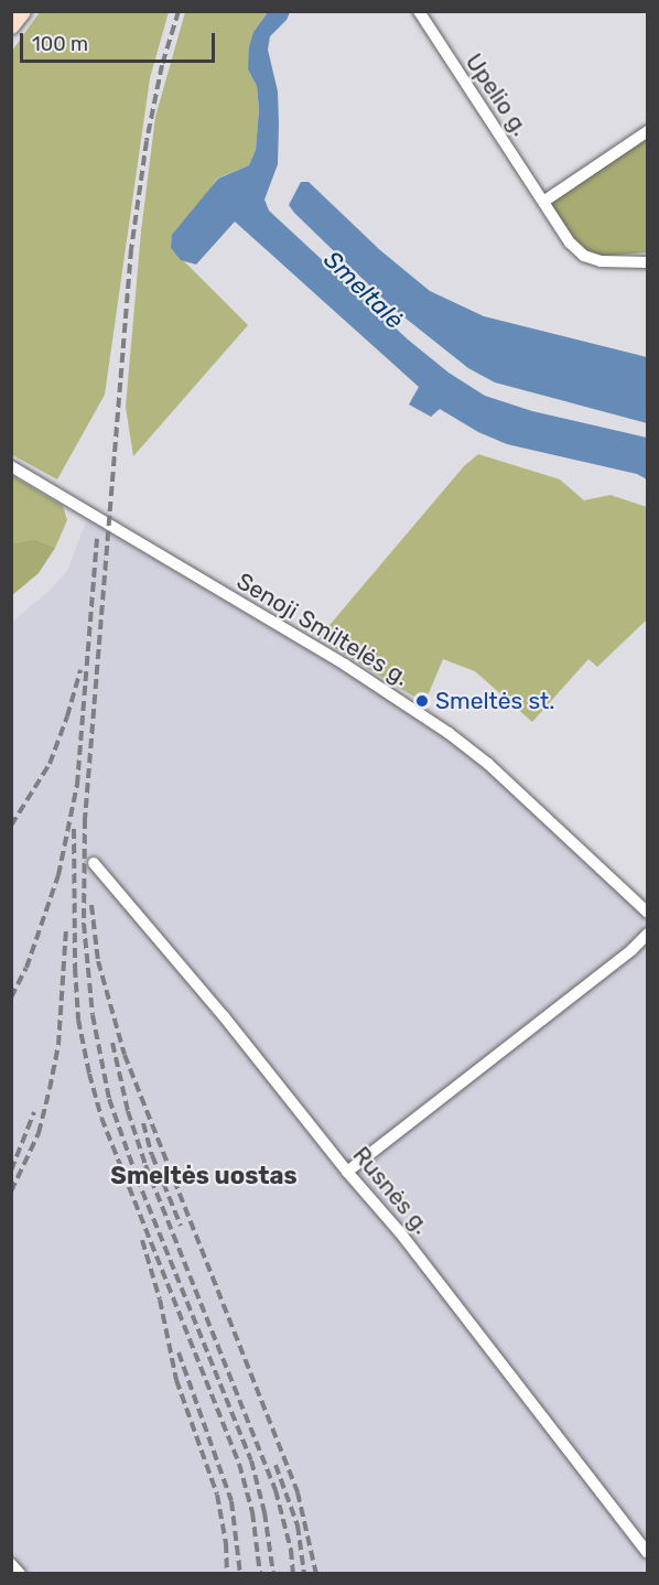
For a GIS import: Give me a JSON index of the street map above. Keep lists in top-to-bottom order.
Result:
{
  "streets": {
    "street": ["Upelio g.", "Senoji Smiltelės g.", "Rusnės g."]
  },
  "districts": ["Smeltės uostas"],
  "water": ["Smeltalė"],
  "places": ["Smeltės st."],
  "scale_bar": "100 m"
}
